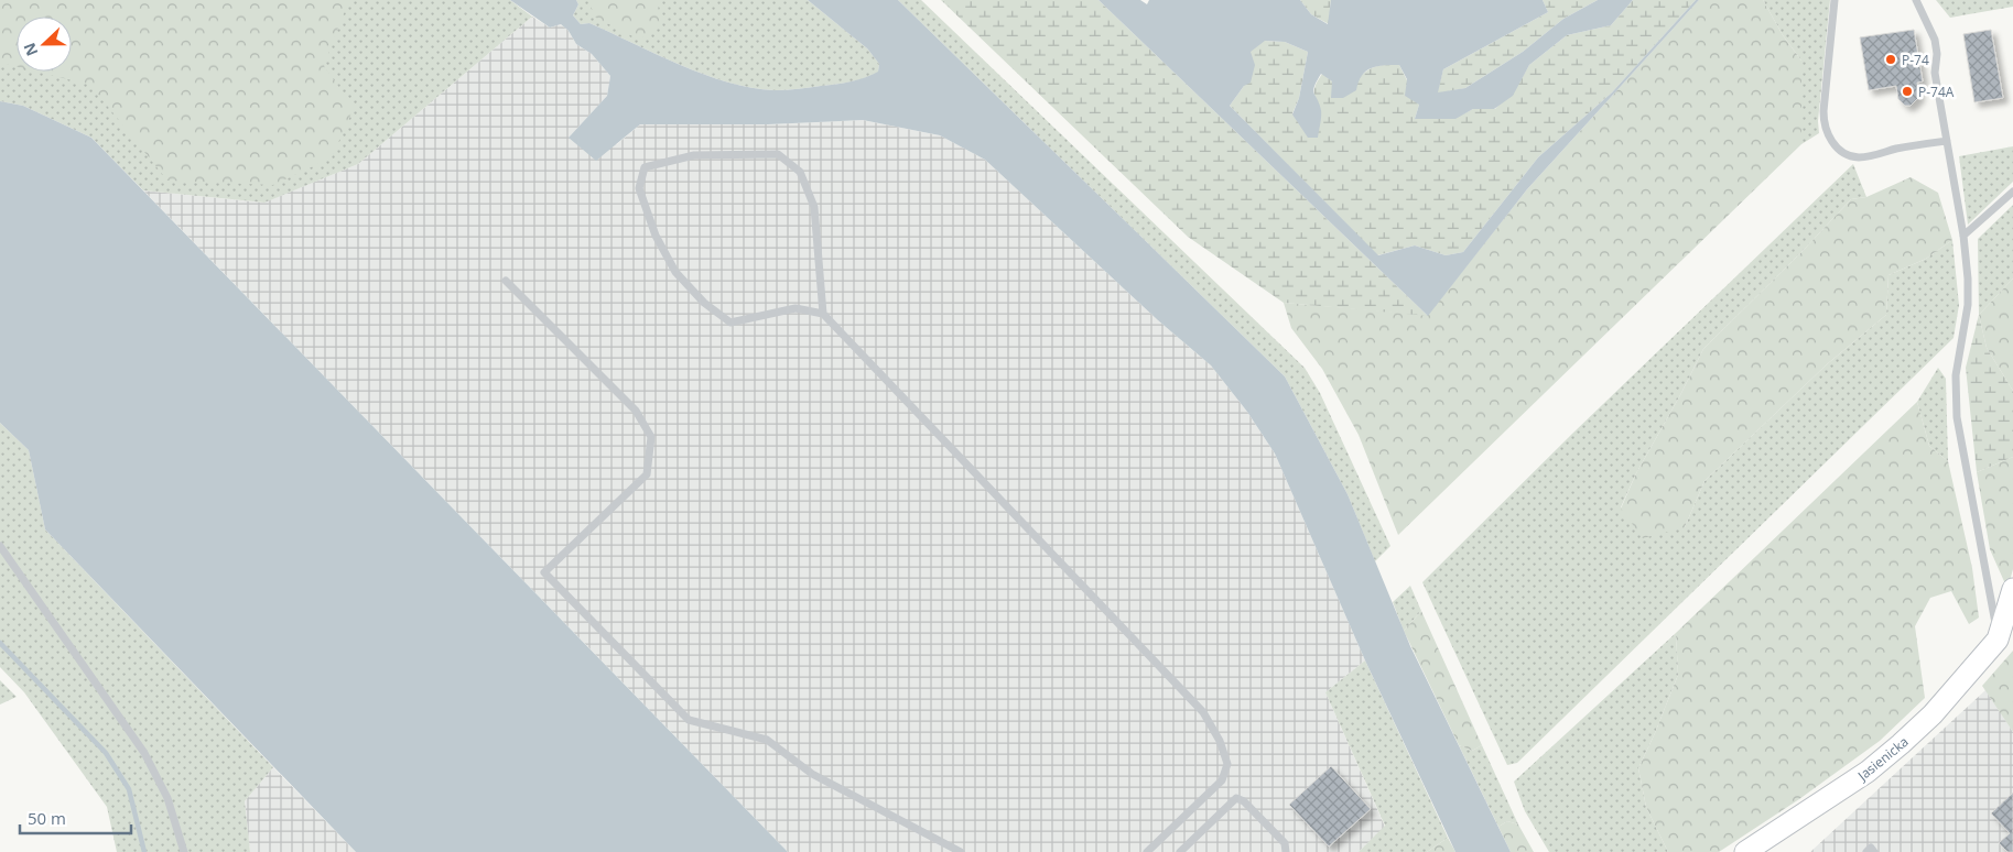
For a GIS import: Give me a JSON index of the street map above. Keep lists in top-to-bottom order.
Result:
{
  "streets": {
    "main road": ["Jasienicka"]
  },
  "places": ["P-74", "P-74A"],
  "scale_bar": "50 m",
  "north": "left"
}
